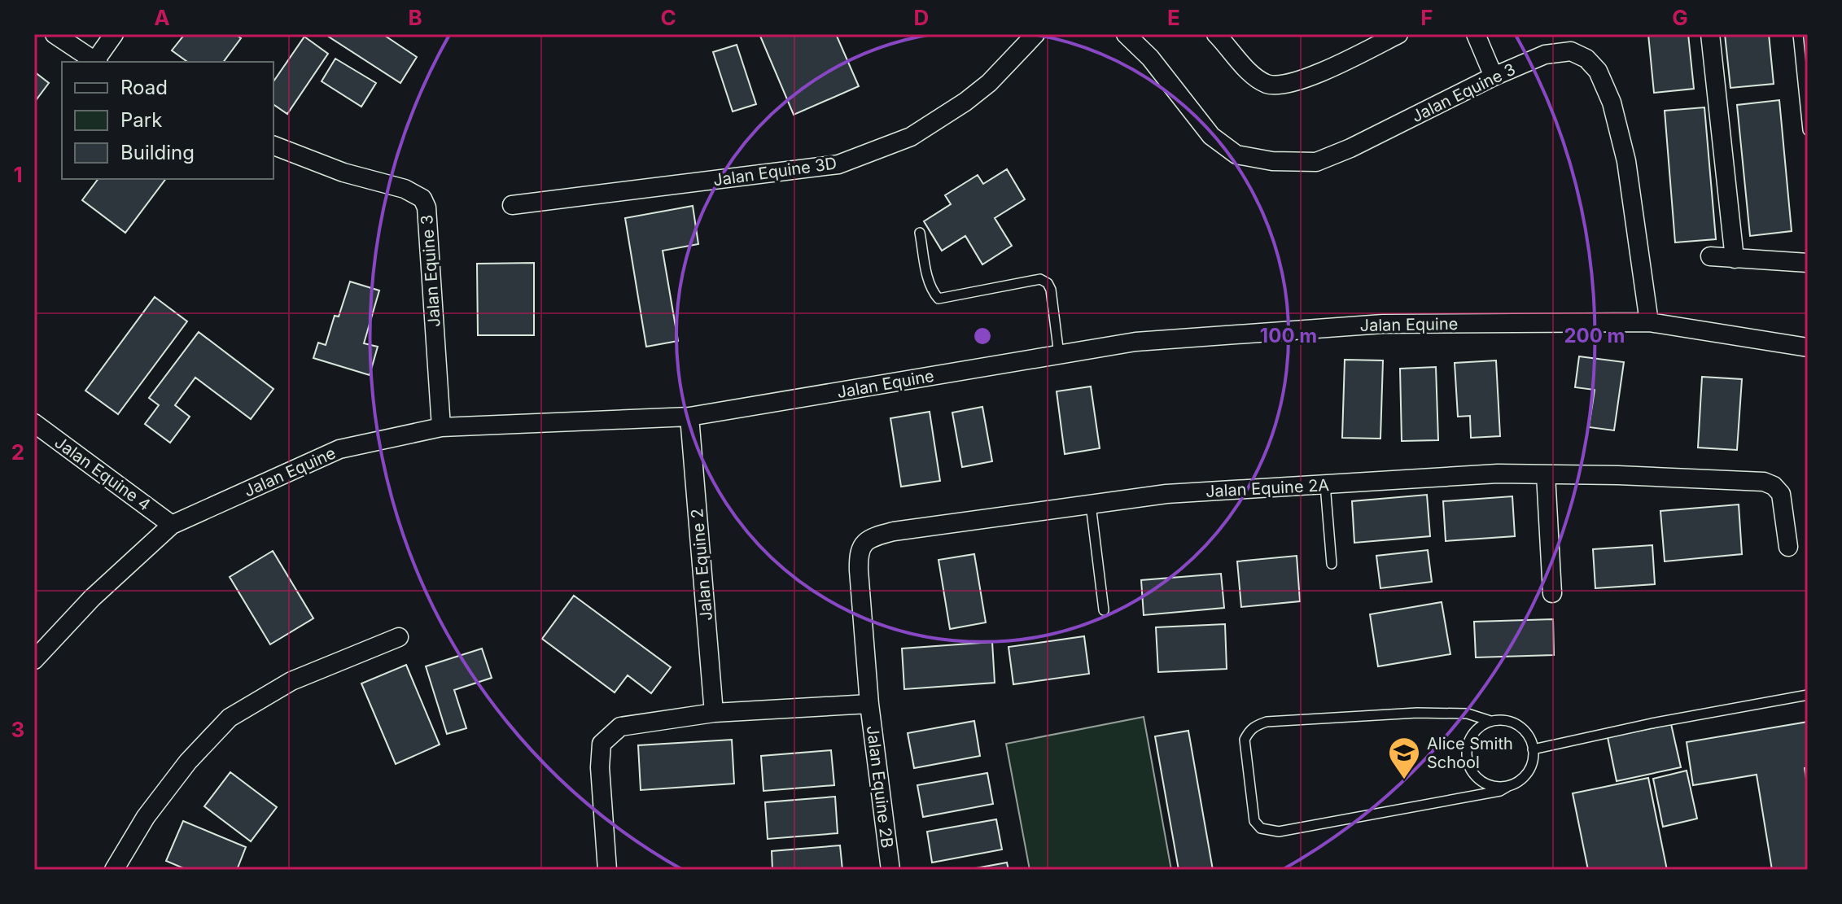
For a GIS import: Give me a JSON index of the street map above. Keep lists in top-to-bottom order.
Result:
{
  "streets": {
    "street": [
      "Jalan Equine 3",
      "Jalan Equine 3D",
      "Jalan Equine",
      "Jalan Equine 4",
      "Jalan Equine 2A",
      "Jalan Equine 2",
      "Jalan Equine 2B"
    ]
  },
  "crossings": [
    ["Jalan Equine 3", "Jalan Equine"],
    ["Jalan Equine", "Jalan Equine 4"],
    ["Jalan Equine", "Jalan Equine 2"],
    ["Jalan Equine 2A", "Jalan Equine 2B"]
  ],
  "places": {
    "school or university": ["Alice Smith School"]
  },
  "legend": ["Road", "Park", "Building"],
  "grid": {
    "columns": [
      "A",
      "B",
      "C",
      "D",
      "E",
      "F",
      "G"
    ],
    "rows": ["1", "2", "3"]
  },
  "rings": ["100 m", "200 m"]
}
